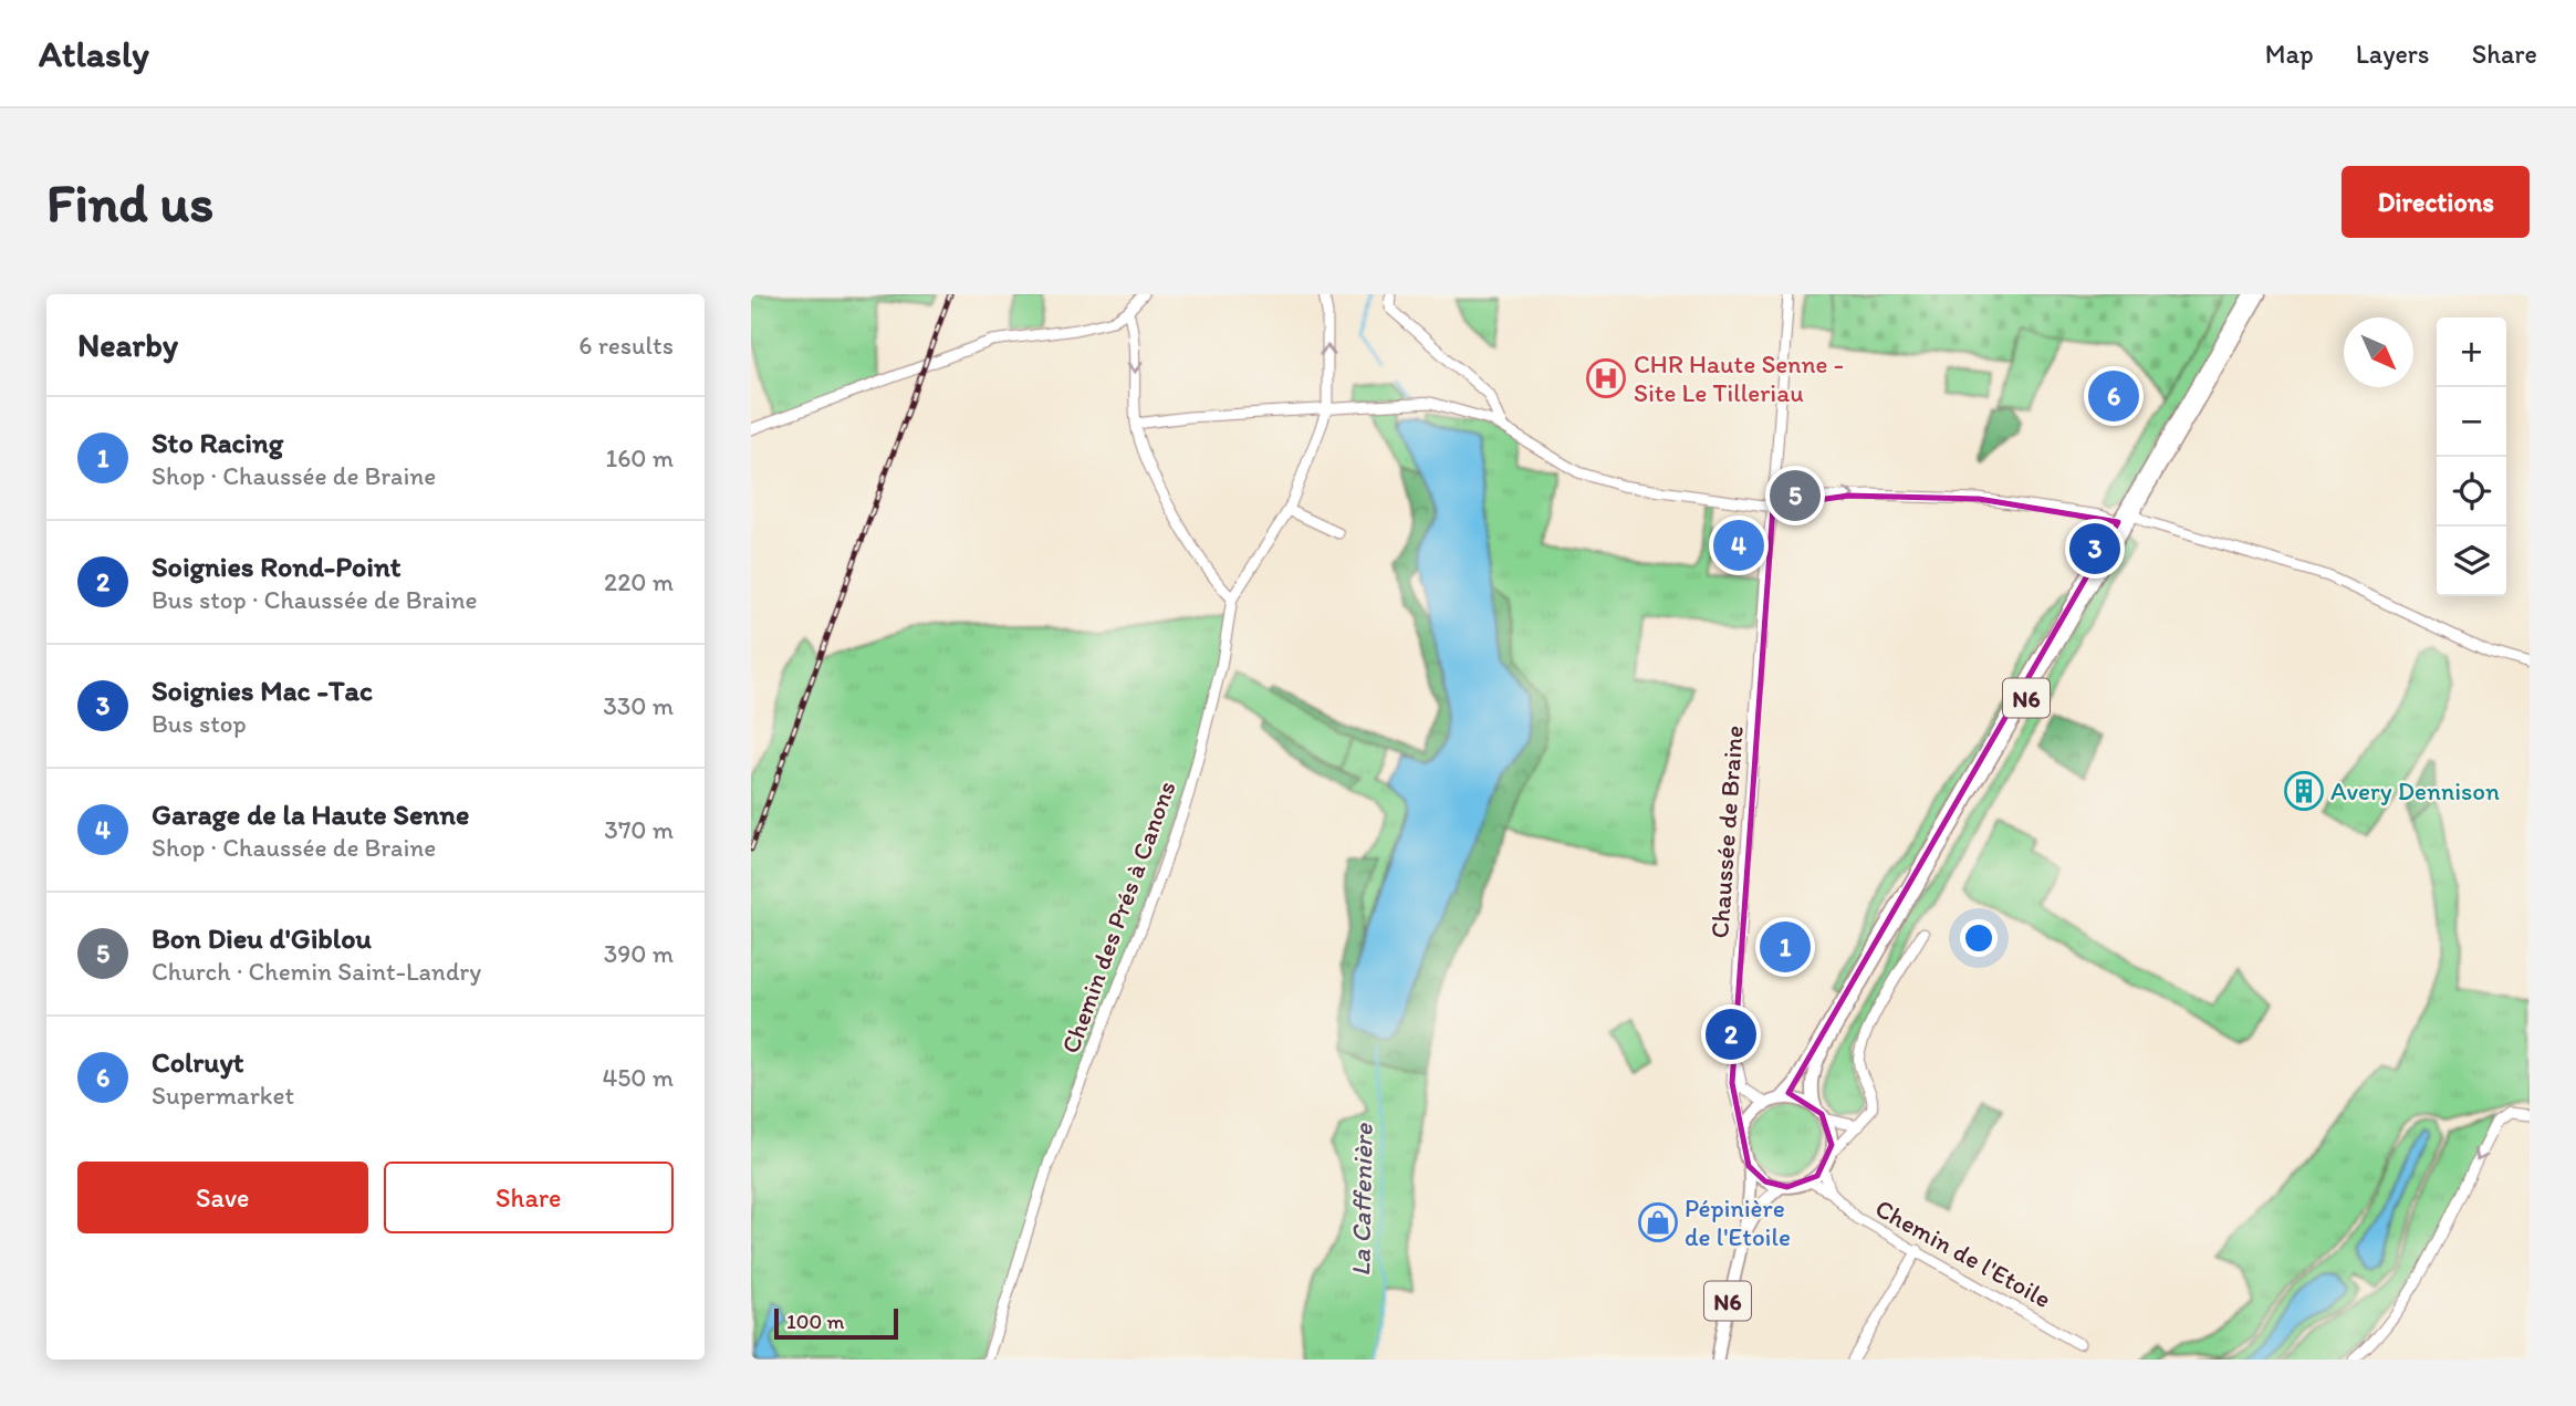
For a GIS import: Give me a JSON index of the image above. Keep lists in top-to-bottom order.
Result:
{
  "streets": {
    "main road": ["N6"],
    "street": ["Chaussée de Braine", "Chemin des Prés à Canons", "Chemin de l'Etoile"]
  },
  "crossings": [
    ["N6", "Chaussée de Braine"],
    ["N6", "Chemin de l'Etoile"],
    ["Chaussée de Braine", "Chemin de l'Etoile"]
  ],
  "water": ["La Caffenière"],
  "places": {
    "hospital": ["CHR Haute Senne - Site Le Tilleriau"],
    "building": ["Avery Dennison"],
    "shop": ["Pépinière de l'Etoile"]
  },
  "scale_bar": "100 m",
  "north": "bottom right",
  "page": {
    "header": "Atlasly",
    "nav": ["Map", "Layers", "Share"],
    "buttons": [
      "Directions",
      ["Save", "Share"]
    ],
    "title": "Find us",
    "heading": ["Nearby", "6 results"],
    "map_buttons": ["+", "−"],
    "pins": [
      "6",
      "5",
      "4",
      "3",
      "1",
      "2"
    ],
    "list": [
      {
        "mark": "1",
        "name": "Sto Racing",
        "note": "Shop · Chaussée de Braine",
        "value": "160 m"
      },
      {
        "mark": "2",
        "name": "Soignies Rond-Point",
        "note": "Bus stop · Chaussée de Braine",
        "value": "220 m"
      },
      {
        "mark": "3",
        "name": "Soignies Mac -Tac",
        "note": "Bus stop",
        "value": "330 m"
      },
      {
        "mark": "4",
        "name": "Garage de la Haute Senne",
        "note": "Shop · Chaussée de Braine",
        "value": "370 m"
      },
      {
        "mark": "5",
        "name": "Bon Dieu d'Giblou",
        "note": "Church · Chemin Saint-Landry",
        "value": "390 m"
      },
      {
        "mark": "6",
        "name": "Colruyt",
        "note": "Supermarket",
        "value": "450 m"
      }
    ],
    "scale": "100 m"
  }
}
